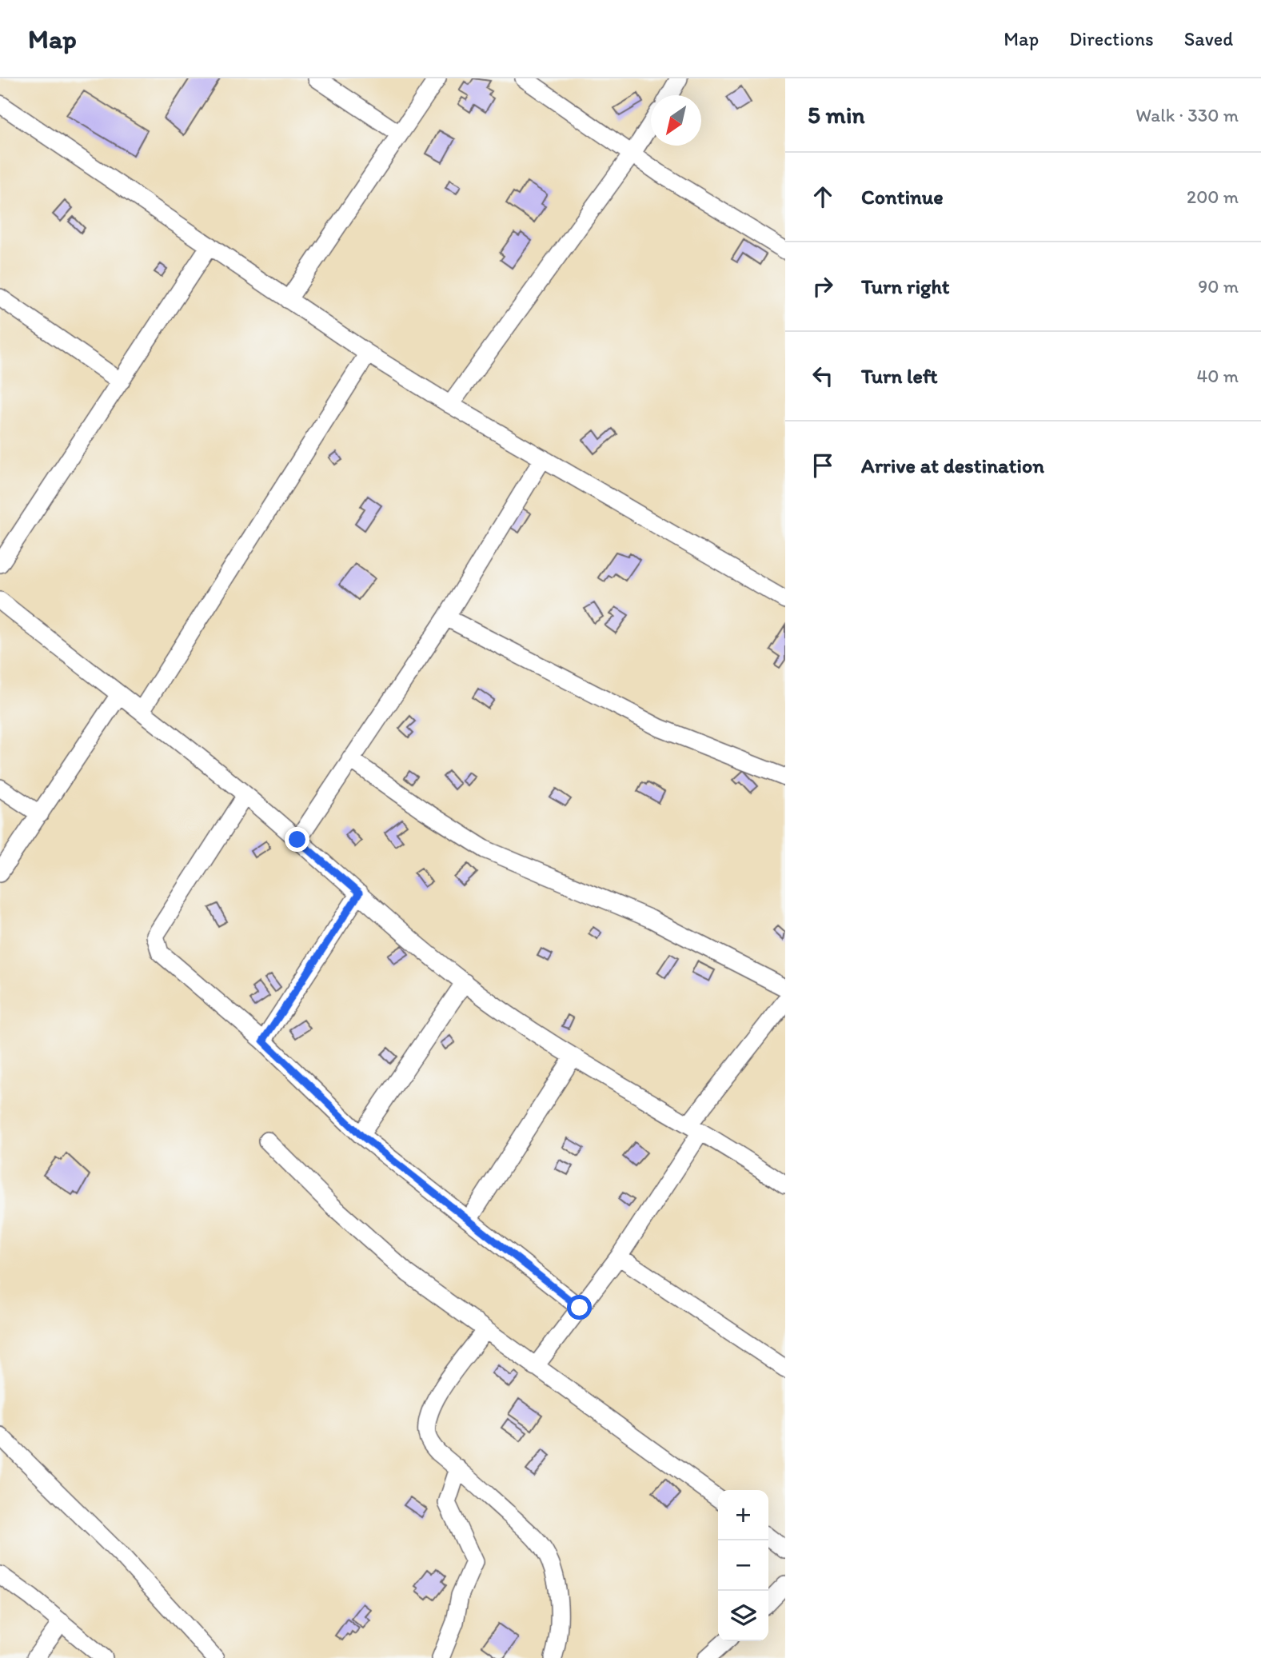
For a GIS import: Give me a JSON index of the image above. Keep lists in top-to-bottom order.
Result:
{
  "north": "bottom left",
  "page": {
    "header": "Map",
    "nav": ["Map", "Directions", "Saved"],
    "heading": ["5 min", "Walk · 330 m"],
    "list": [
      ["Continue", "200 m"],
      ["Turn right", "90 m"],
      ["Turn left", "40 m"],
      "Arrive at destination"
    ],
    "map_buttons": ["+", "−"]
  }
}
